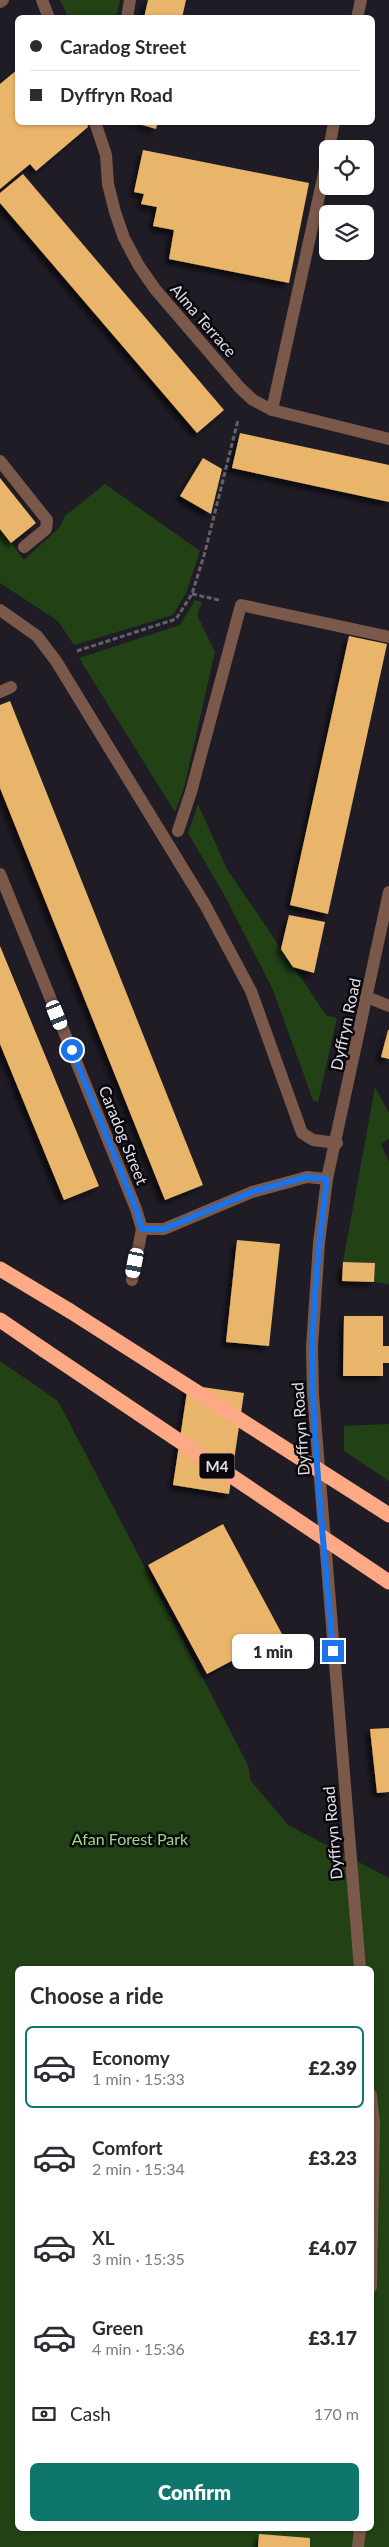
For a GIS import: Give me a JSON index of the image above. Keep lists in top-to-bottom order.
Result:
{
  "streets": {
    "highway": ["M4"],
    "street": ["Alma Terrace", "Dyffryn Road", "Caradog Street"]
  },
  "parks": ["Afan Forest Park"],
  "page": {
    "banner": ["Caradog Street", "Dyffryn Road"],
    "bubble": "1 min",
    "heading": "Choose a ride",
    "list": [
      {
        "name": "Economy",
        "note": "1 min · 15:33",
        "value": "£2.39"
      },
      {
        "name": "Comfort",
        "note": "2 min · 15:34",
        "value": "£3.23"
      },
      {
        "name": "XL",
        "note": "3 min · 15:35",
        "value": "£4.07"
      },
      {
        "name": "Green",
        "note": "4 min · 15:36",
        "value": "£3.17"
      }
    ],
    "pay": ["Cash", "170 m"],
    "buttons": "Confirm"
  }
}
